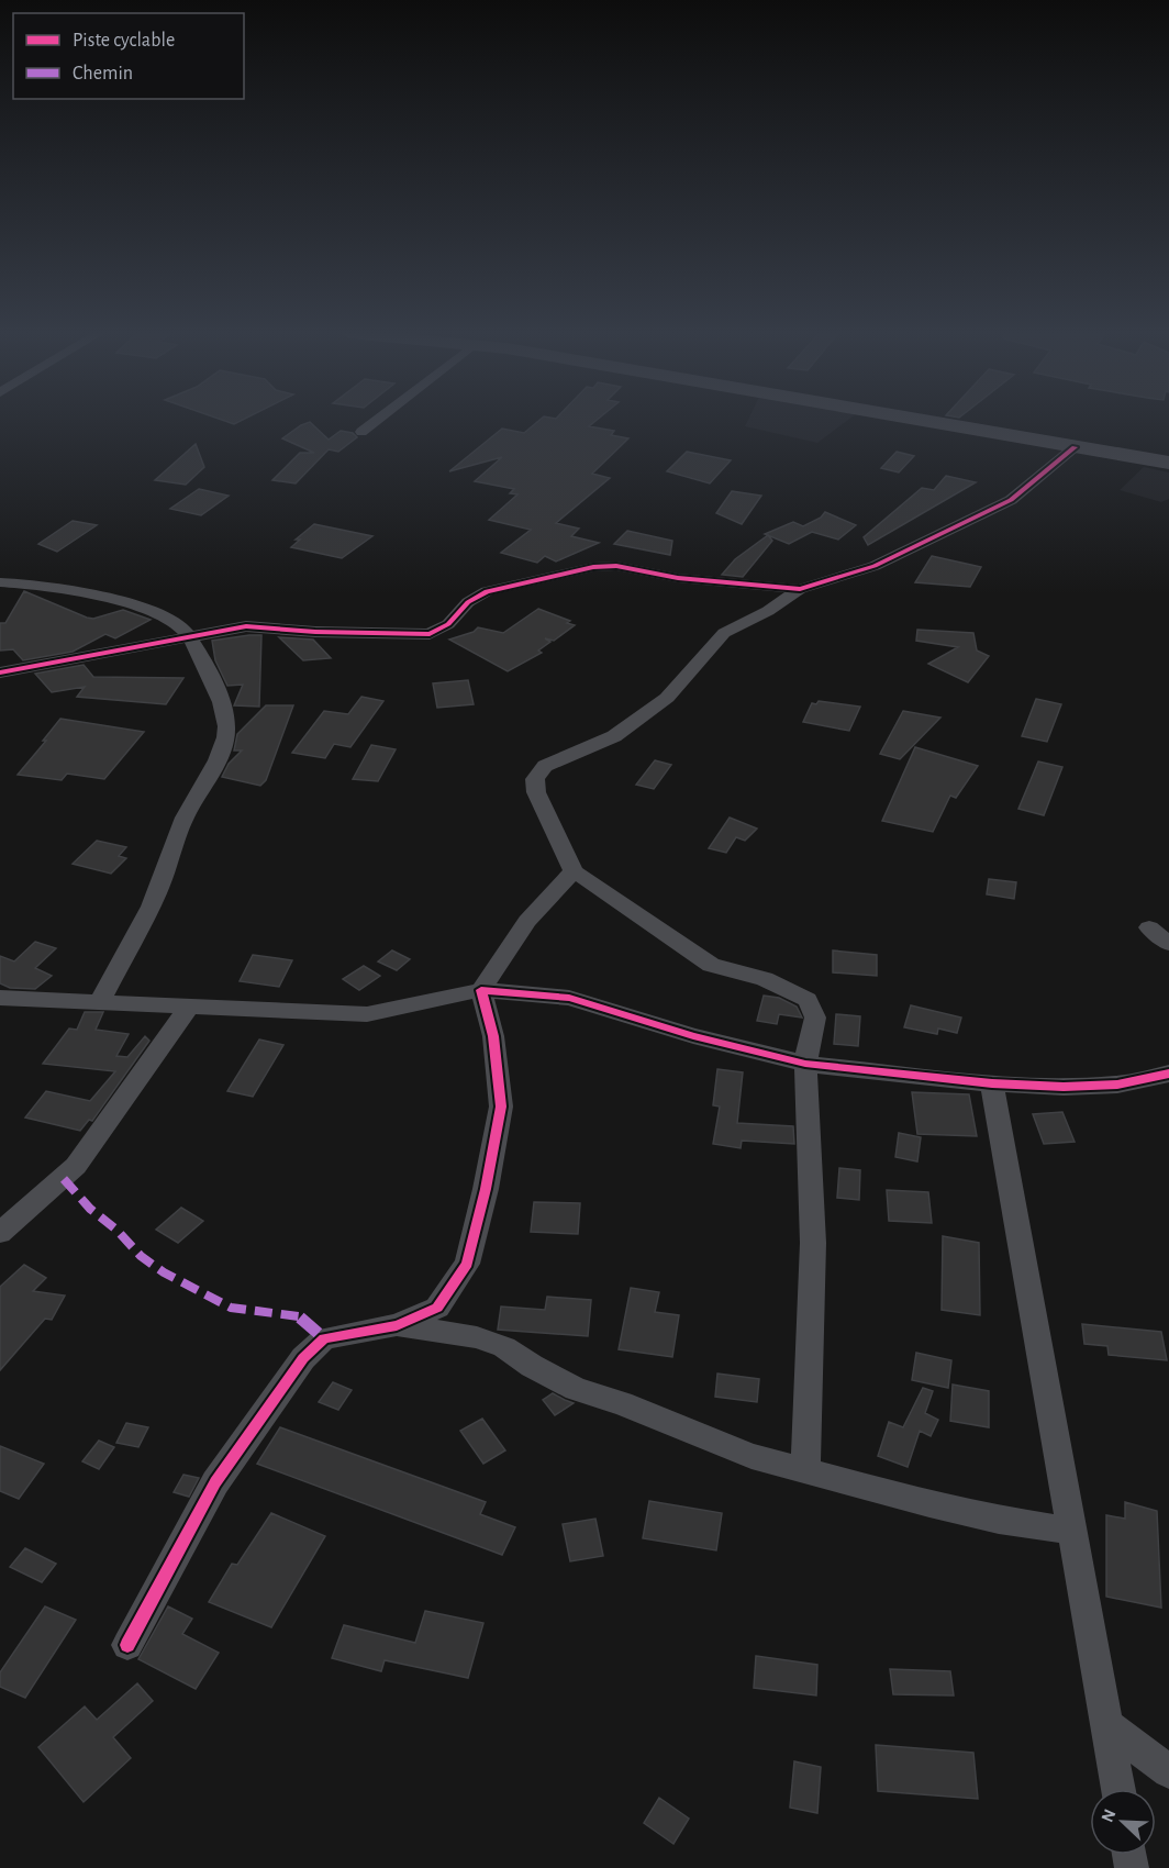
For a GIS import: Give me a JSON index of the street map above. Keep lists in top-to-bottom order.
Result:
{
  "legend": ["Piste cyclable", "Chemin"],
  "north": "top left"
}
